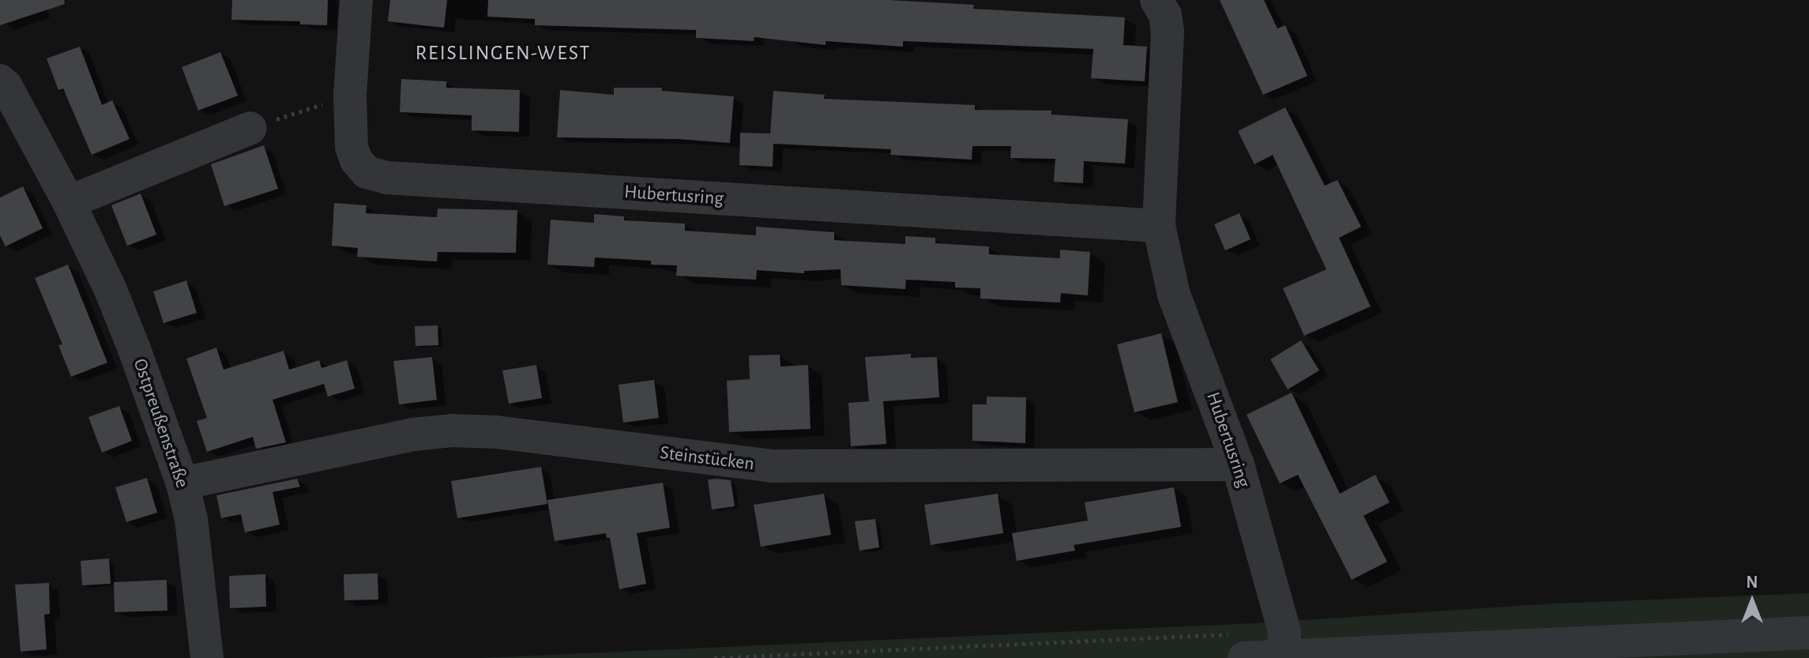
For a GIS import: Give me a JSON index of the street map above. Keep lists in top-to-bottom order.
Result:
{
  "streets": {
    "street": ["Hubertusring", "Ostpreußenstraße", "Steinstücken"]
  },
  "crossings": [
    ["Hubertusring", "Steinstücken"],
    ["Ostpreußenstraße", "Steinstücken"]
  ],
  "districts": ["REISLINGEN-WEST"],
  "north": "top"
}
